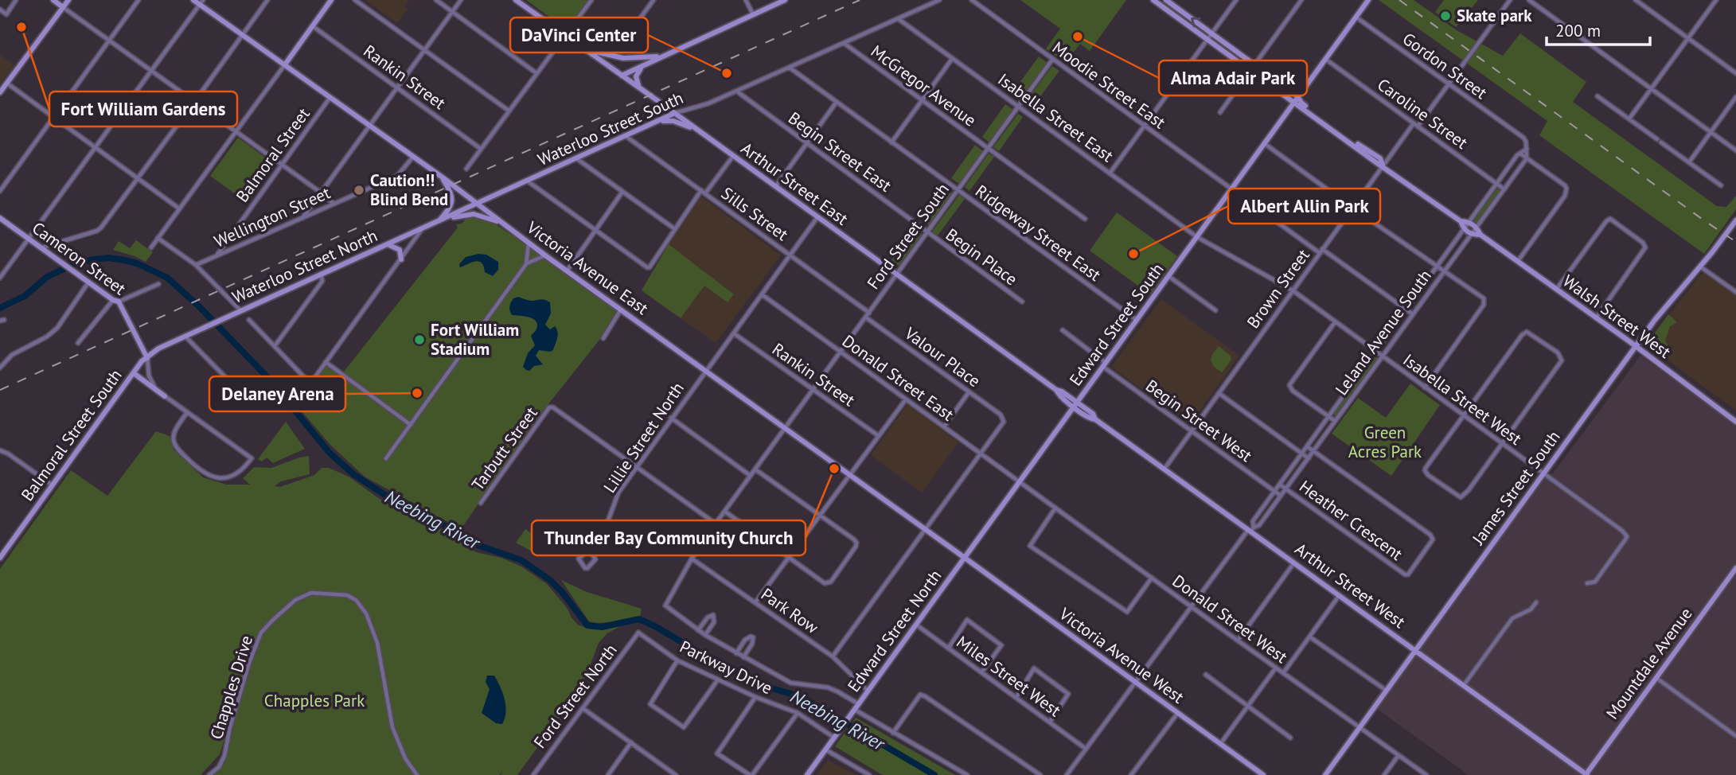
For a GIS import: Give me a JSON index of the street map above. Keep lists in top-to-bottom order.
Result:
{
  "streets": {
    "street": [
      "Gordon Street",
      "Rankin Street",
      "Moodie Street East",
      "McGregor Avenue",
      "Caroline Street",
      "Isabella Street East",
      "Waterloo Street South",
      "Begin Street East",
      "Balmoral Street",
      "Arthur Street East",
      "Sills Street",
      "Wellington Street",
      "Ridgeway Street East",
      "Ford Street South",
      "Begin Place",
      "Cameron Street",
      "Waterloo Street North",
      "Victoria Avenue East",
      "Brown Street",
      "Walsh Street West",
      "Edward Street South",
      "Leland Avenue South",
      "Valour Place",
      "Donald Street East",
      "Isabella Street West",
      "Begin Street West",
      "Balmoral Street South",
      "Lillie Street North",
      "Tarbutt Street",
      "James Street South",
      "Heather Crescent",
      "Arthur Street West",
      "Park Row",
      "Donald Street West",
      "Edward Street North",
      "Victoria Avenue West",
      "Mountdale Avenue",
      "Parkway Drive",
      "Miles Street West",
      "Chapples Drive",
      "Ford Street North"
    ]
  },
  "crossings": [
    ["Gordon Street", "Brown Street"],
    ["Gordon Street", "Edward Street South"],
    ["Gordon Street", "Leland Avenue South"],
    ["Rankin Street", "Ford Street South"],
    ["Rankin Street", "Lillie Street North"],
    ["Moodie Street East", "Ford Street South"],
    ["Moodie Street East", "Brown Street"],
    ["Moodie Street East", "Edward Street South"],
    ["Moodie Street East", "Leland Avenue South"],
    ["McGregor Avenue", "Waterloo Street South"],
    ["McGregor Avenue", "Ford Street South"],
    ["Caroline Street", "Brown Street"],
    ["Caroline Street", "Edward Street South"],
    ["Caroline Street", "Leland Avenue South"],
    ["Isabella Street East", "Waterloo Street South"],
    ["Isabella Street East", "Ford Street South"],
    ["Isabella Street East", "Edward Street South"],
    ["Isabella Street East", "Isabella Street West"],
    ["Waterloo Street South", "Begin Street East"],
    ["Waterloo Street South", "Arthur Street East"],
    ["Waterloo Street South", "Sills Street"],
    ["Waterloo Street South", "Ridgeway Street East"],
    ["Waterloo Street South", "Waterloo Street North"],
    ["Waterloo Street South", "Victoria Avenue East"],
    ["Begin Street East", "Ford Street South"],
    ["Begin Street East", "Begin Place"],
    ["Balmoral Street", "Wellington Street"],
    ["Balmoral Street", "Victoria Avenue East"],
    ["Arthur Street East", "Ford Street South"],
    ["Arthur Street East", "Edward Street South"],
    ["Arthur Street East", "Lillie Street North"],
    ["Arthur Street East", "Arthur Street West"],
    ["Sills Street", "Ford Street South"],
    ["Sills Street", "Lillie Street North"],
    ["Wellington Street", "Victoria Avenue East"],
    ["Ridgeway Street East", "Ford Street South"],
    ["Ridgeway Street East", "Edward Street South"],
    ["Ford Street South", "Begin Place"],
    ["Ford Street South", "Victoria Avenue East"],
    ["Ford Street South", "Valour Place"],
    ["Ford Street South", "Donald Street East"],
    ["Cameron Street", "Waterloo Street North"],
    ["Cameron Street", "Balmoral Street South"],
    ["Waterloo Street North", "Victoria Avenue East"],
    ["Waterloo Street North", "Balmoral Street South"],
    ["Victoria Avenue East", "Edward Street South"],
    ["Victoria Avenue East", "Lillie Street North"],
    ["Victoria Avenue East", "Edward Street North"],
    ["Victoria Avenue East", "Victoria Avenue West"],
    ["Brown Street", "Isabella Street West"],
    ["Brown Street", "Begin Street West"],
    ["Brown Street", "Arthur Street West"],
    ["Walsh Street West", "Leland Avenue South"],
    ["Walsh Street West", "James Street South"],
    ["Edward Street South", "Donald Street East"],
    ["Edward Street South", "Isabella Street West"],
    ["Edward Street South", "Begin Street West"],
    ["Edward Street South", "Arthur Street West"],
    ["Edward Street South", "Donald Street West"],
    ["Edward Street South", "Edward Street North"],
    ["Edward Street South", "Victoria Avenue West"],
    ["Leland Avenue South", "Isabella Street West"],
    ["Leland Avenue South", "Begin Street West"],
    ["Leland Avenue South", "Heather Crescent"],
    ["Leland Avenue South", "Arthur Street West"],
    ["Leland Avenue South", "Donald Street West"],
    ["Leland Avenue South", "Victoria Avenue West"],
    ["Leland Avenue South", "Miles Street West"],
    ["Valour Place", "Donald Street East"],
    ["Donald Street East", "Lillie Street North"],
    ["Donald Street East", "Donald Street West"],
    ["Isabella Street West", "James Street South"],
    ["Lillie Street North", "Tarbutt Street"],
    ["James Street South", "Arthur Street West"],
    ["James Street South", "Donald Street West"],
    ["Arthur Street West", "Mountdale Avenue"],
    ["Park Row", "Edward Street North"],
    ["Edward Street North", "Victoria Avenue West"],
    ["Edward Street North", "Parkway Drive"],
    ["Edward Street North", "Miles Street West"],
    ["Parkway Drive", "Ford Street North"]
  ],
  "water": ["Neebing River"],
  "parks": ["Green Acres Park", "Chapples Park"],
  "places": [
    "Skate park",
    "Fort William Gardens",
    "Alma Adair Park",
    "DaVinci Center",
    "Caution!! Blind Bend",
    "Albert Allin Park",
    "Fort William Stadium",
    "Delaney Arena",
    "Thunder Bay Community Church"
  ],
  "scale_bar": "200 m"
}
